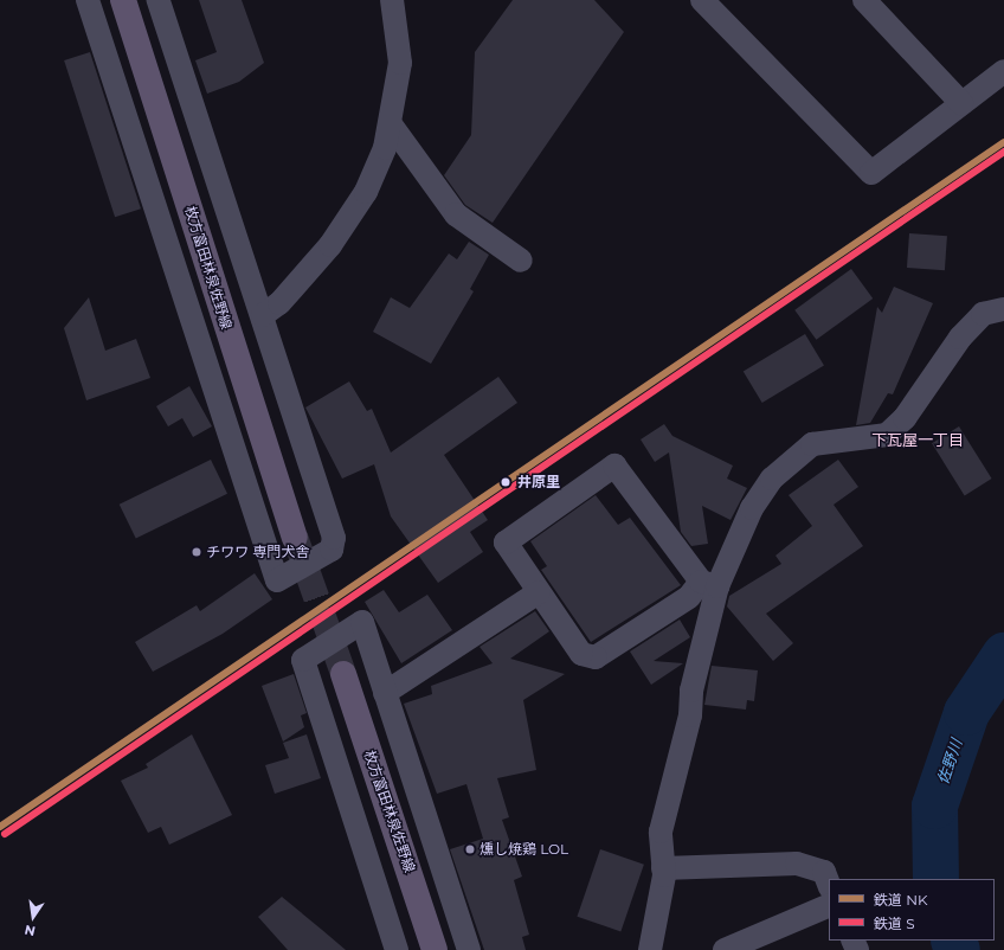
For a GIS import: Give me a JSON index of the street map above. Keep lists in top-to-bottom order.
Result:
{
  "streets": {
    "main road": ["枚方富田林泉佐野線"]
  },
  "districts": ["下瓦屋一丁目"],
  "water": ["佐野川"],
  "places": ["井原里", "チワワ 専門犬舎", "燻し焼鶏 LOL"],
  "lines": ["rail line NK", "rail line S"],
  "legend": ["鉄道 NK", "鉄道 S"],
  "north": "bottom"
}
